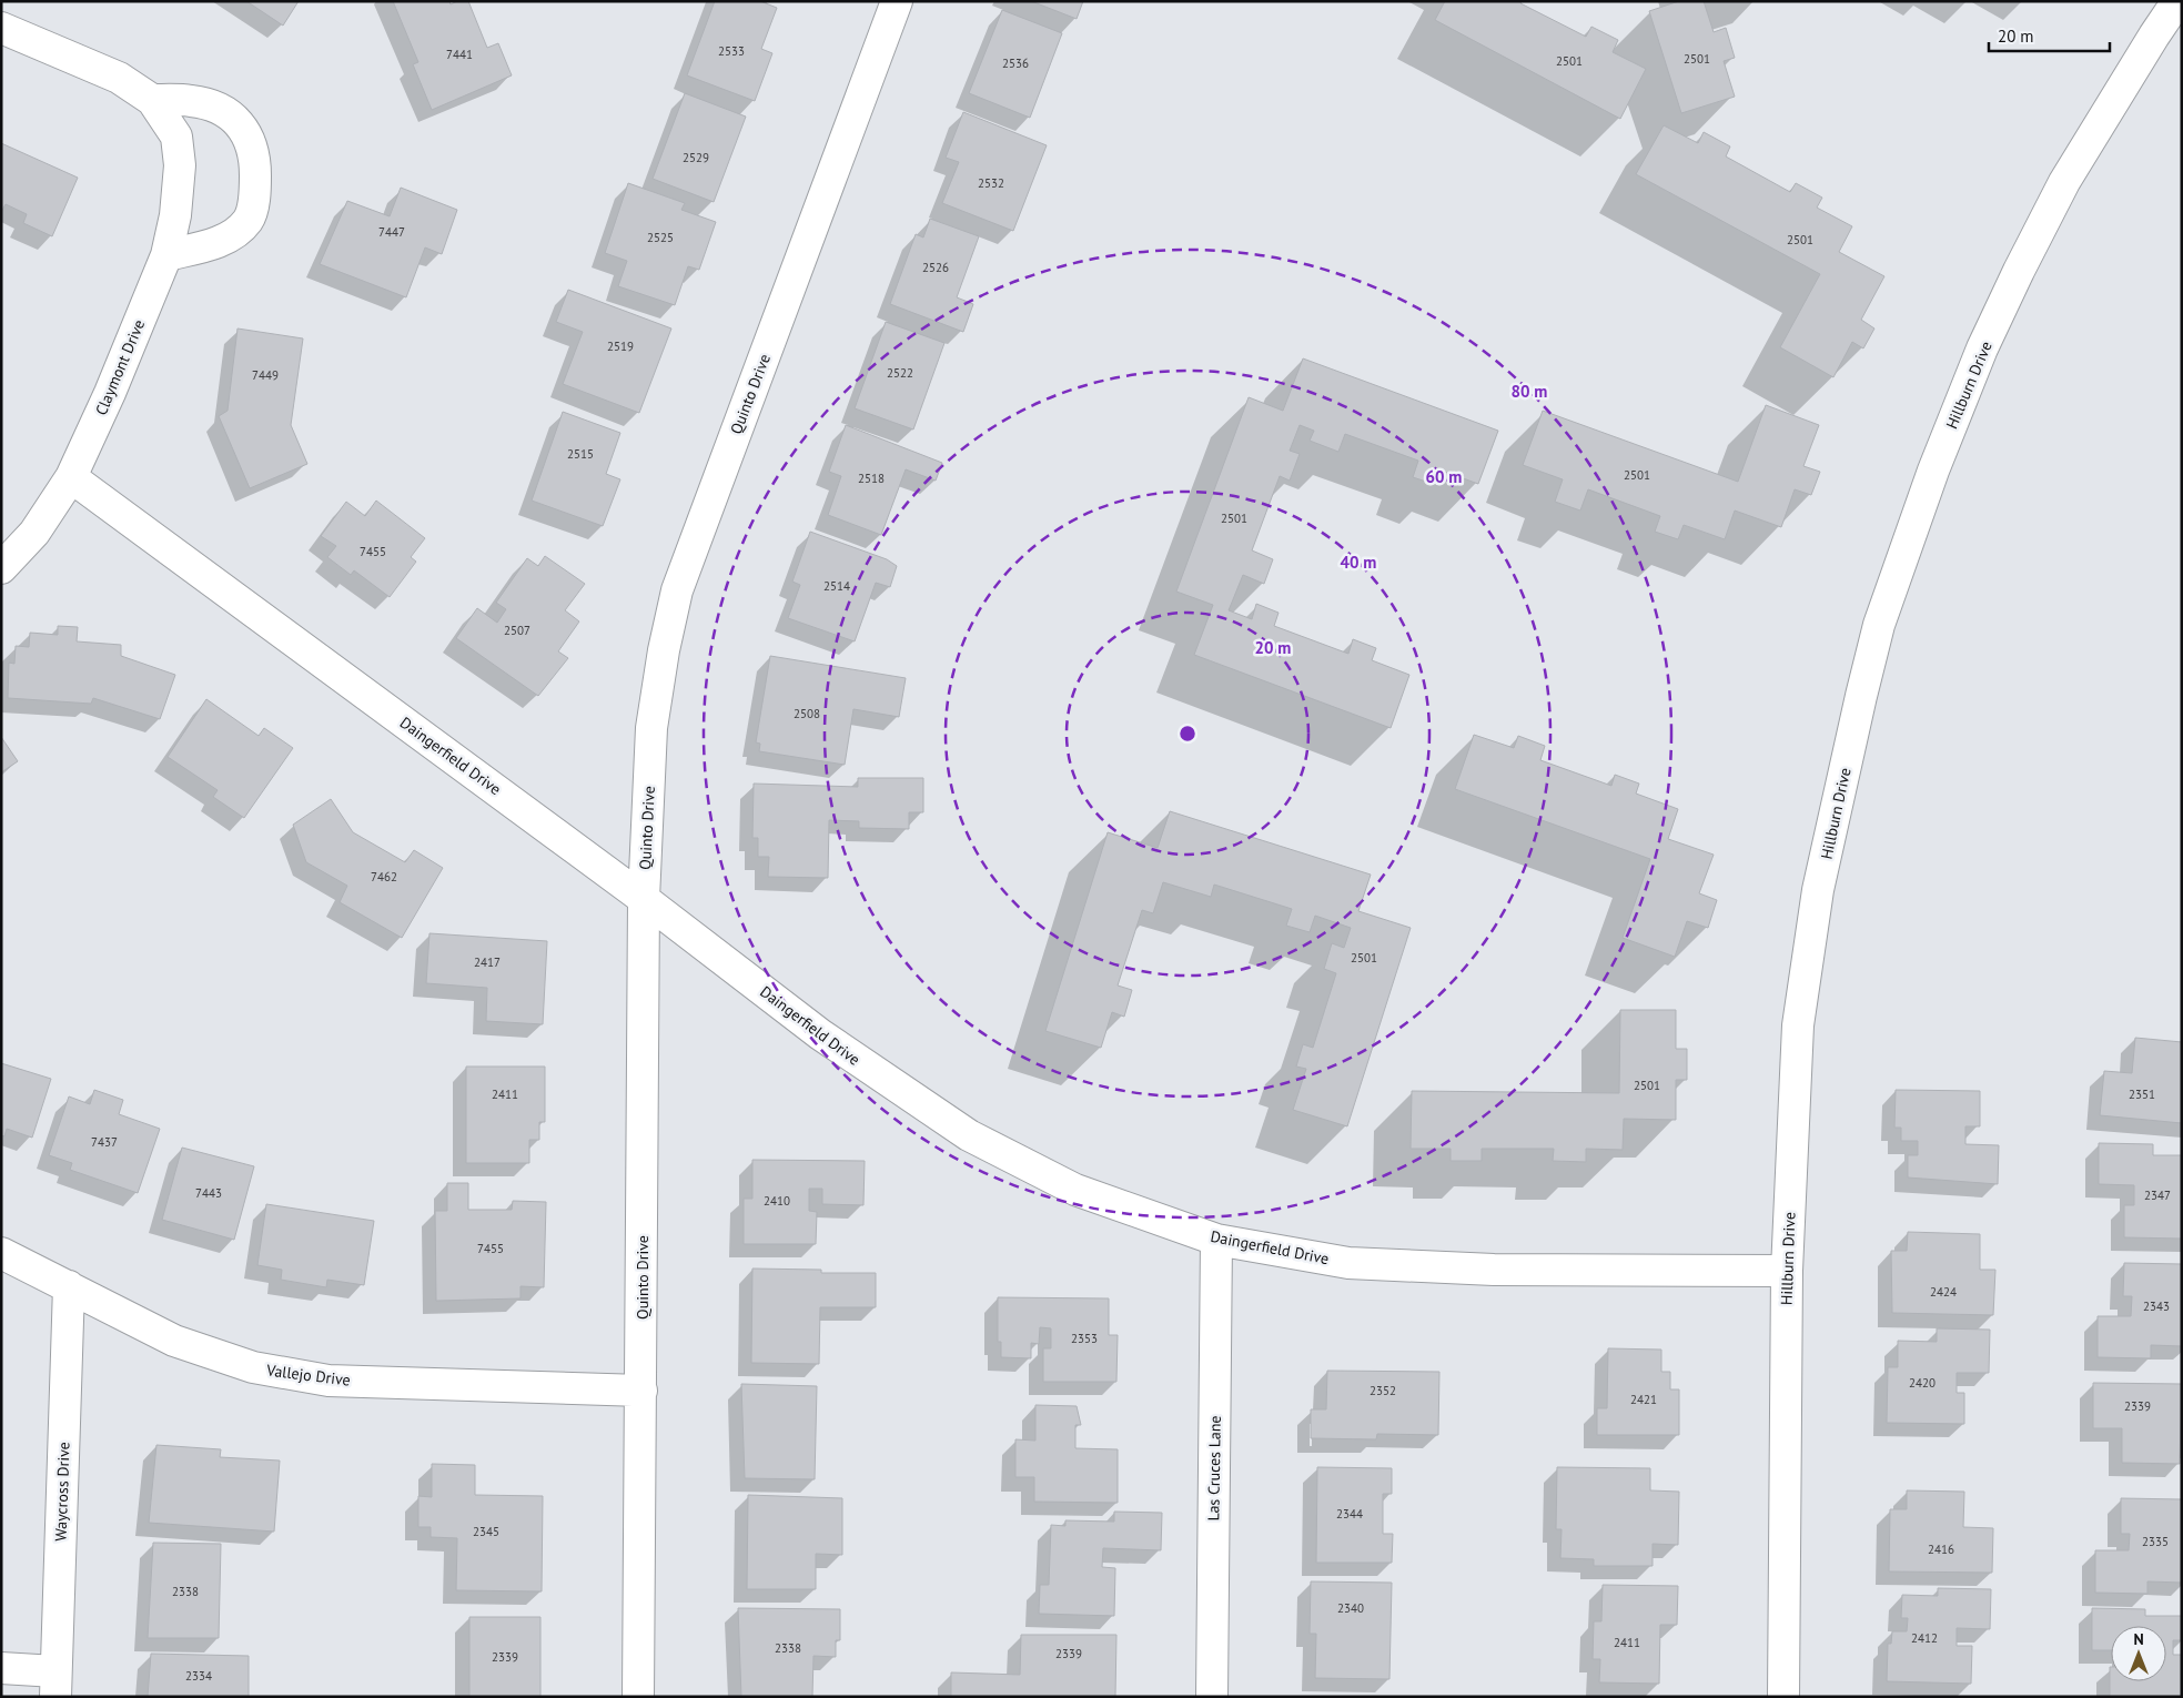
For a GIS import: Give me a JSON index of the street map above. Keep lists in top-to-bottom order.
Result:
{
  "streets": {
    "street": [
      "Claymont Drive",
      "Hillburn Drive",
      "Quinto Drive",
      "Daingerfield Drive",
      "Vallejo Drive",
      "Las Cruces Lane",
      "Waycross Drive"
    ]
  },
  "crossings": [
    ["Claymont Drive", "Daingerfield Drive"],
    ["Hillburn Drive", "Daingerfield Drive"],
    ["Quinto Drive", "Daingerfield Drive"],
    ["Quinto Drive", "Vallejo Drive"],
    ["Daingerfield Drive", "Las Cruces Lane"],
    ["Vallejo Drive", "Waycross Drive"]
  ],
  "house_numbers": [
    "2533",
    "7441",
    "2501",
    "2501",
    "2536",
    "2529",
    "2532",
    "7447",
    "2525",
    "2501",
    "2526",
    "2519",
    "2522",
    "7449",
    "2515",
    "2501",
    "2518",
    "2501",
    "7455",
    "2514",
    "2507",
    "2508",
    "7462",
    "2501",
    "2417",
    "2501",
    "2411",
    "2351",
    "7437",
    "7443",
    "2347",
    "2410",
    "7455",
    "2424",
    "2343",
    "2353",
    "2420",
    "2352",
    "2421",
    "2339",
    "2344",
    "2345",
    "2335",
    "2416",
    "2338",
    "2340",
    "2412",
    "2411",
    "2338",
    "2339",
    "2339",
    "2334"
  ],
  "scale_bar": "20 m",
  "north": "top",
  "rings": [
    "80 m",
    "60 m",
    "40 m",
    "20 m"
  ]
}
